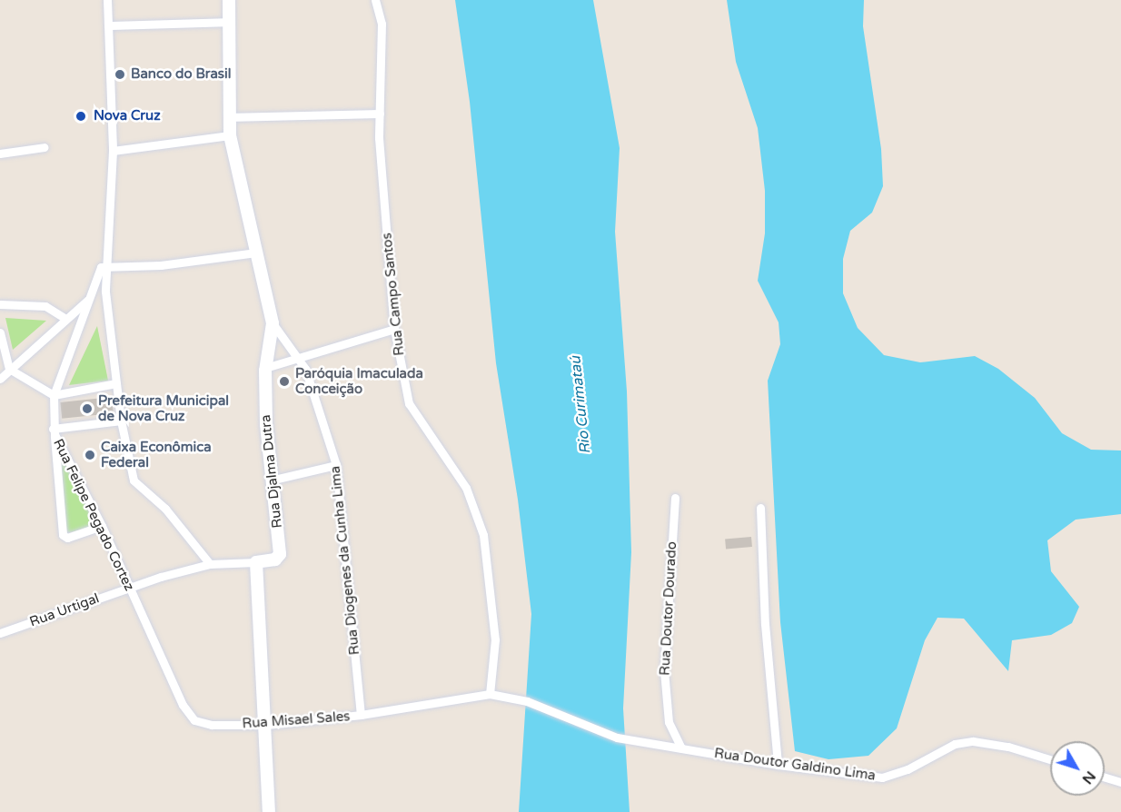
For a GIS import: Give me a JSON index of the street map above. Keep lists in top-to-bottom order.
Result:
{
  "streets": {
    "main road": ["Rua Djalma Dutra"],
    "street": [
      "Rua Campo Santos",
      "Rua Felipe Pegado Cortez",
      "Rua Diogenes da Cunha Lima",
      "Rua Doutor Dourado",
      "Rua Urtigal",
      "Rua Misael Sales",
      "Rua Doutor Galdino Lima"
    ]
  },
  "crossings": [
    ["Rua Campo Santos", "Rua Doutor Galdino Lima"],
    ["Rua Djalma Dutra", "Rua Diogenes da Cunha Lima"],
    ["Rua Djalma Dutra", "Rua Urtigal"],
    ["Rua Felipe Pegado Cortez", "Rua Urtigal"],
    ["Rua Felipe Pegado Cortez", "Rua Misael Sales"],
    ["Rua Diogenes da Cunha Lima", "Rua Misael Sales"],
    ["Rua Doutor Dourado", "Rua Doutor Galdino Lima"]
  ],
  "water": ["Rio Curimataú"],
  "places": [
    "Banco do Brasil",
    "Nova Cruz",
    "Paróquia Imaculada Conceição",
    "Prefeitura Municipal de Nova Cruz",
    "Caixa Econômica Federal"
  ],
  "north": "bottom right"
}
